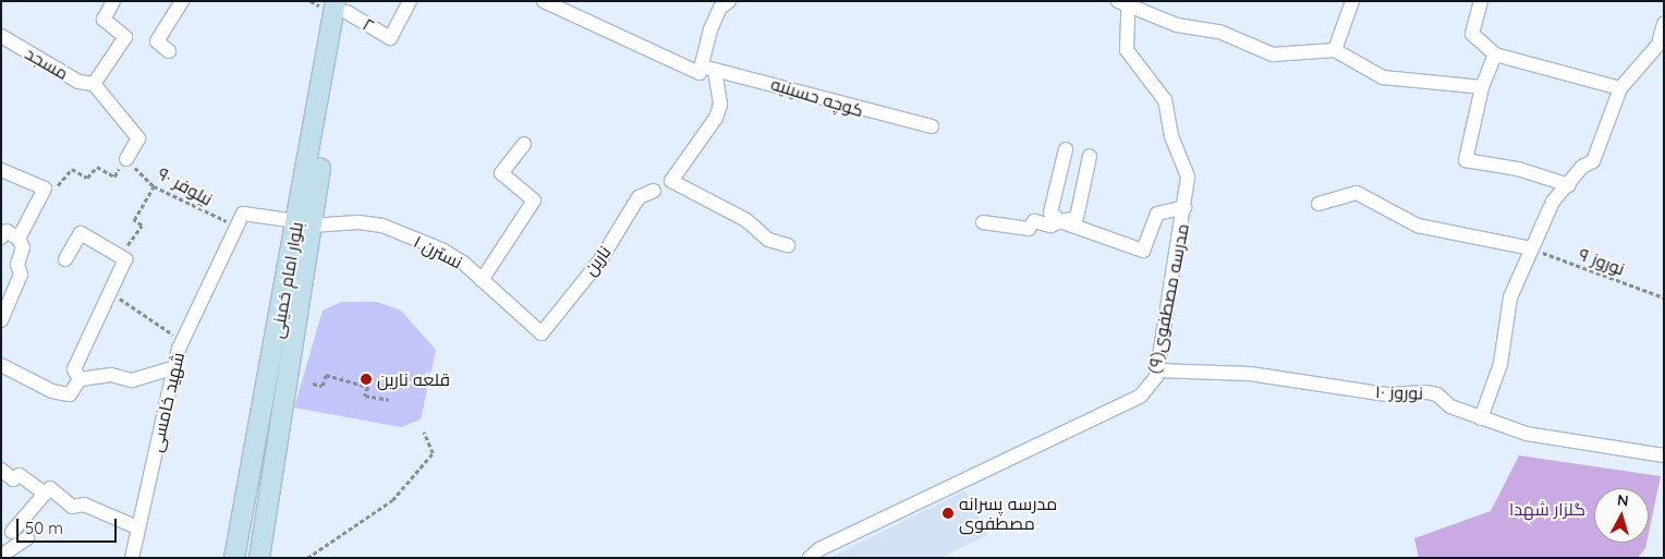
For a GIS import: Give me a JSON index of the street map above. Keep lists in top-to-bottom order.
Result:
{
  "streets": {
    "main road": ["بلوار امام خمینی"],
    "street": [
      "۲",
      "مسجد",
      "کوچه حسینیه",
      "نسترن ۱",
      "نارین",
      "مدرسه مصطفوی(۹)",
      "نوروز ۱۰",
      "شهید خامسی"
    ],
    "path": ["نیلوفر ۹۰", "نوروز ۹"]
  },
  "crossings": [
    ["۲", "بلوار امام خمینی"],
    ["نیلوفر ۹۰", "شهید خامسی"],
    ["نسترن ۱", "نارین"],
    ["نسترن ۱", "بلوار امام خمینی"],
    ["مدرسه مصطفوی(۹)", "نوروز ۱۰"]
  ],
  "parks": ["گلزار شهدا"],
  "places": ["قلعه نارین", "مدرسه پسرانه مصطفوی"],
  "scale_bar": "50 m",
  "north": "top"
}
